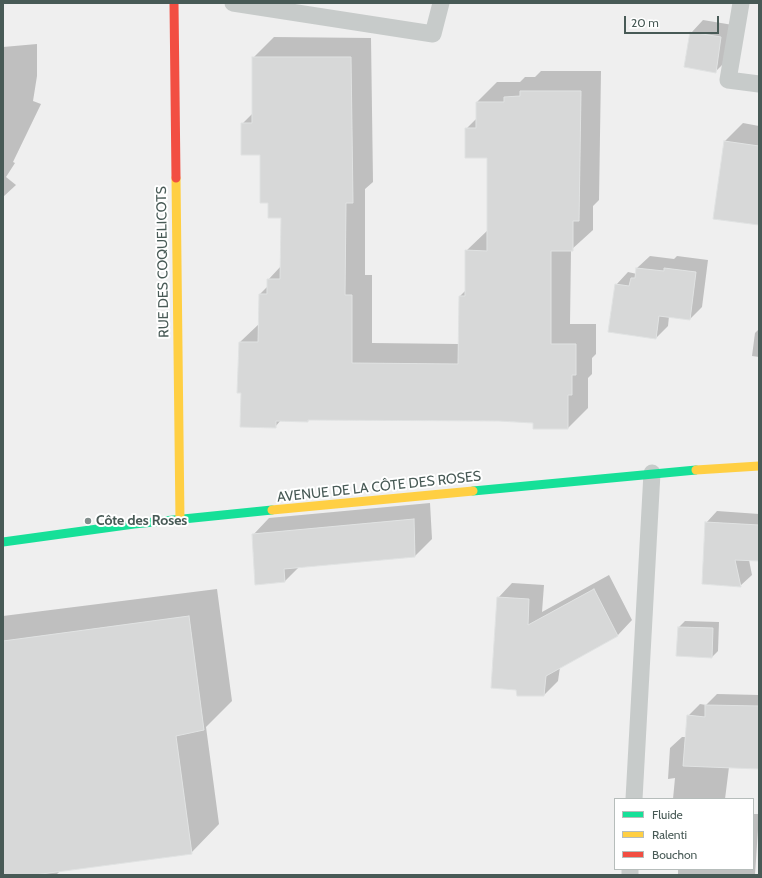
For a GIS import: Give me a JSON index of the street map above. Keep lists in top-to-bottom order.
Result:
{
  "streets": {
    "street": ["RUE DES COQUELICOTS", "AVENUE DE LA CÔTE DES ROSES"]
  },
  "crossings": [
    ["RUE DES COQUELICOTS", "AVENUE DE LA CÔTE DES ROSES"]
  ],
  "places": ["Côte des Roses"],
  "legend": ["Fluide", "Ralenti", "Bouchon"],
  "scale_bar": "20 m"
}
